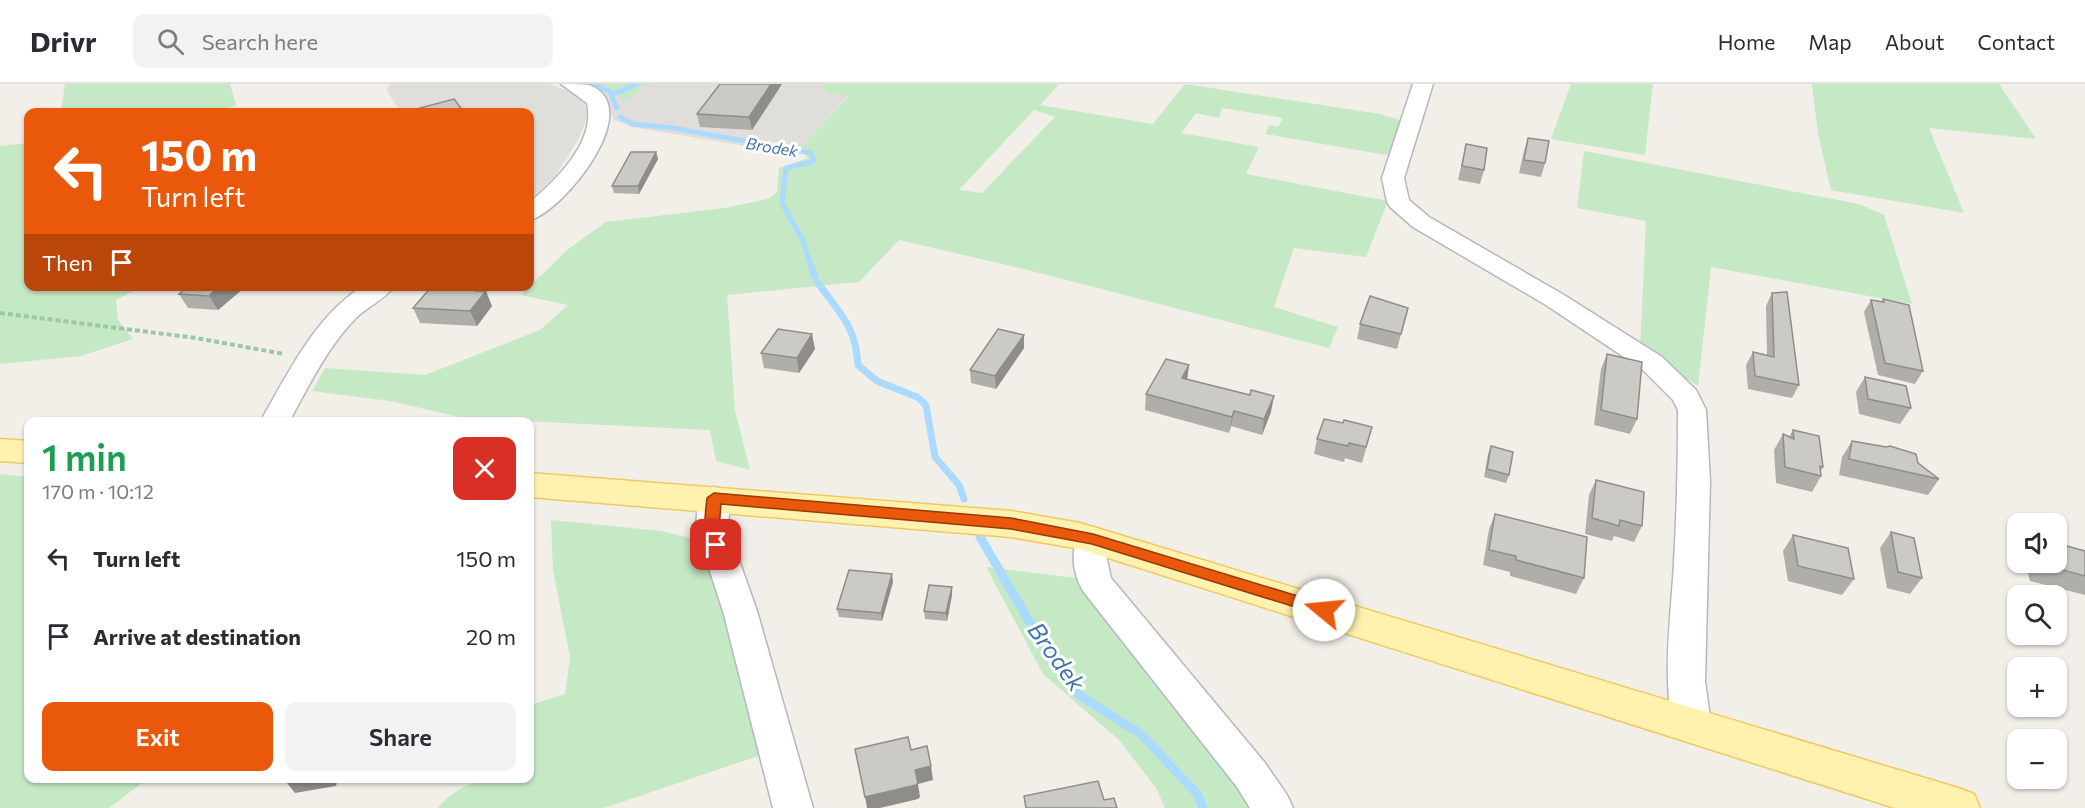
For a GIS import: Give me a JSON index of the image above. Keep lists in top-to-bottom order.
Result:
{
  "water": ["Brodek"],
  "page": {
    "header": "Drivr",
    "search": "Search here",
    "nav": [
      "Home",
      "Map",
      "About",
      "Contact"
    ],
    "turn": ["150 m", "Turn left"],
    "then": "Then",
    "heading": ["1 min", "170 m · 10:12"],
    "map_buttons": ["+", "−"],
    "list": [
      {
        "name": "Turn left",
        "value": "150 m"
      },
      {
        "name": "Arrive at destination",
        "value": "20 m"
      }
    ],
    "buttons": ["Exit", "Share"]
  }
}
